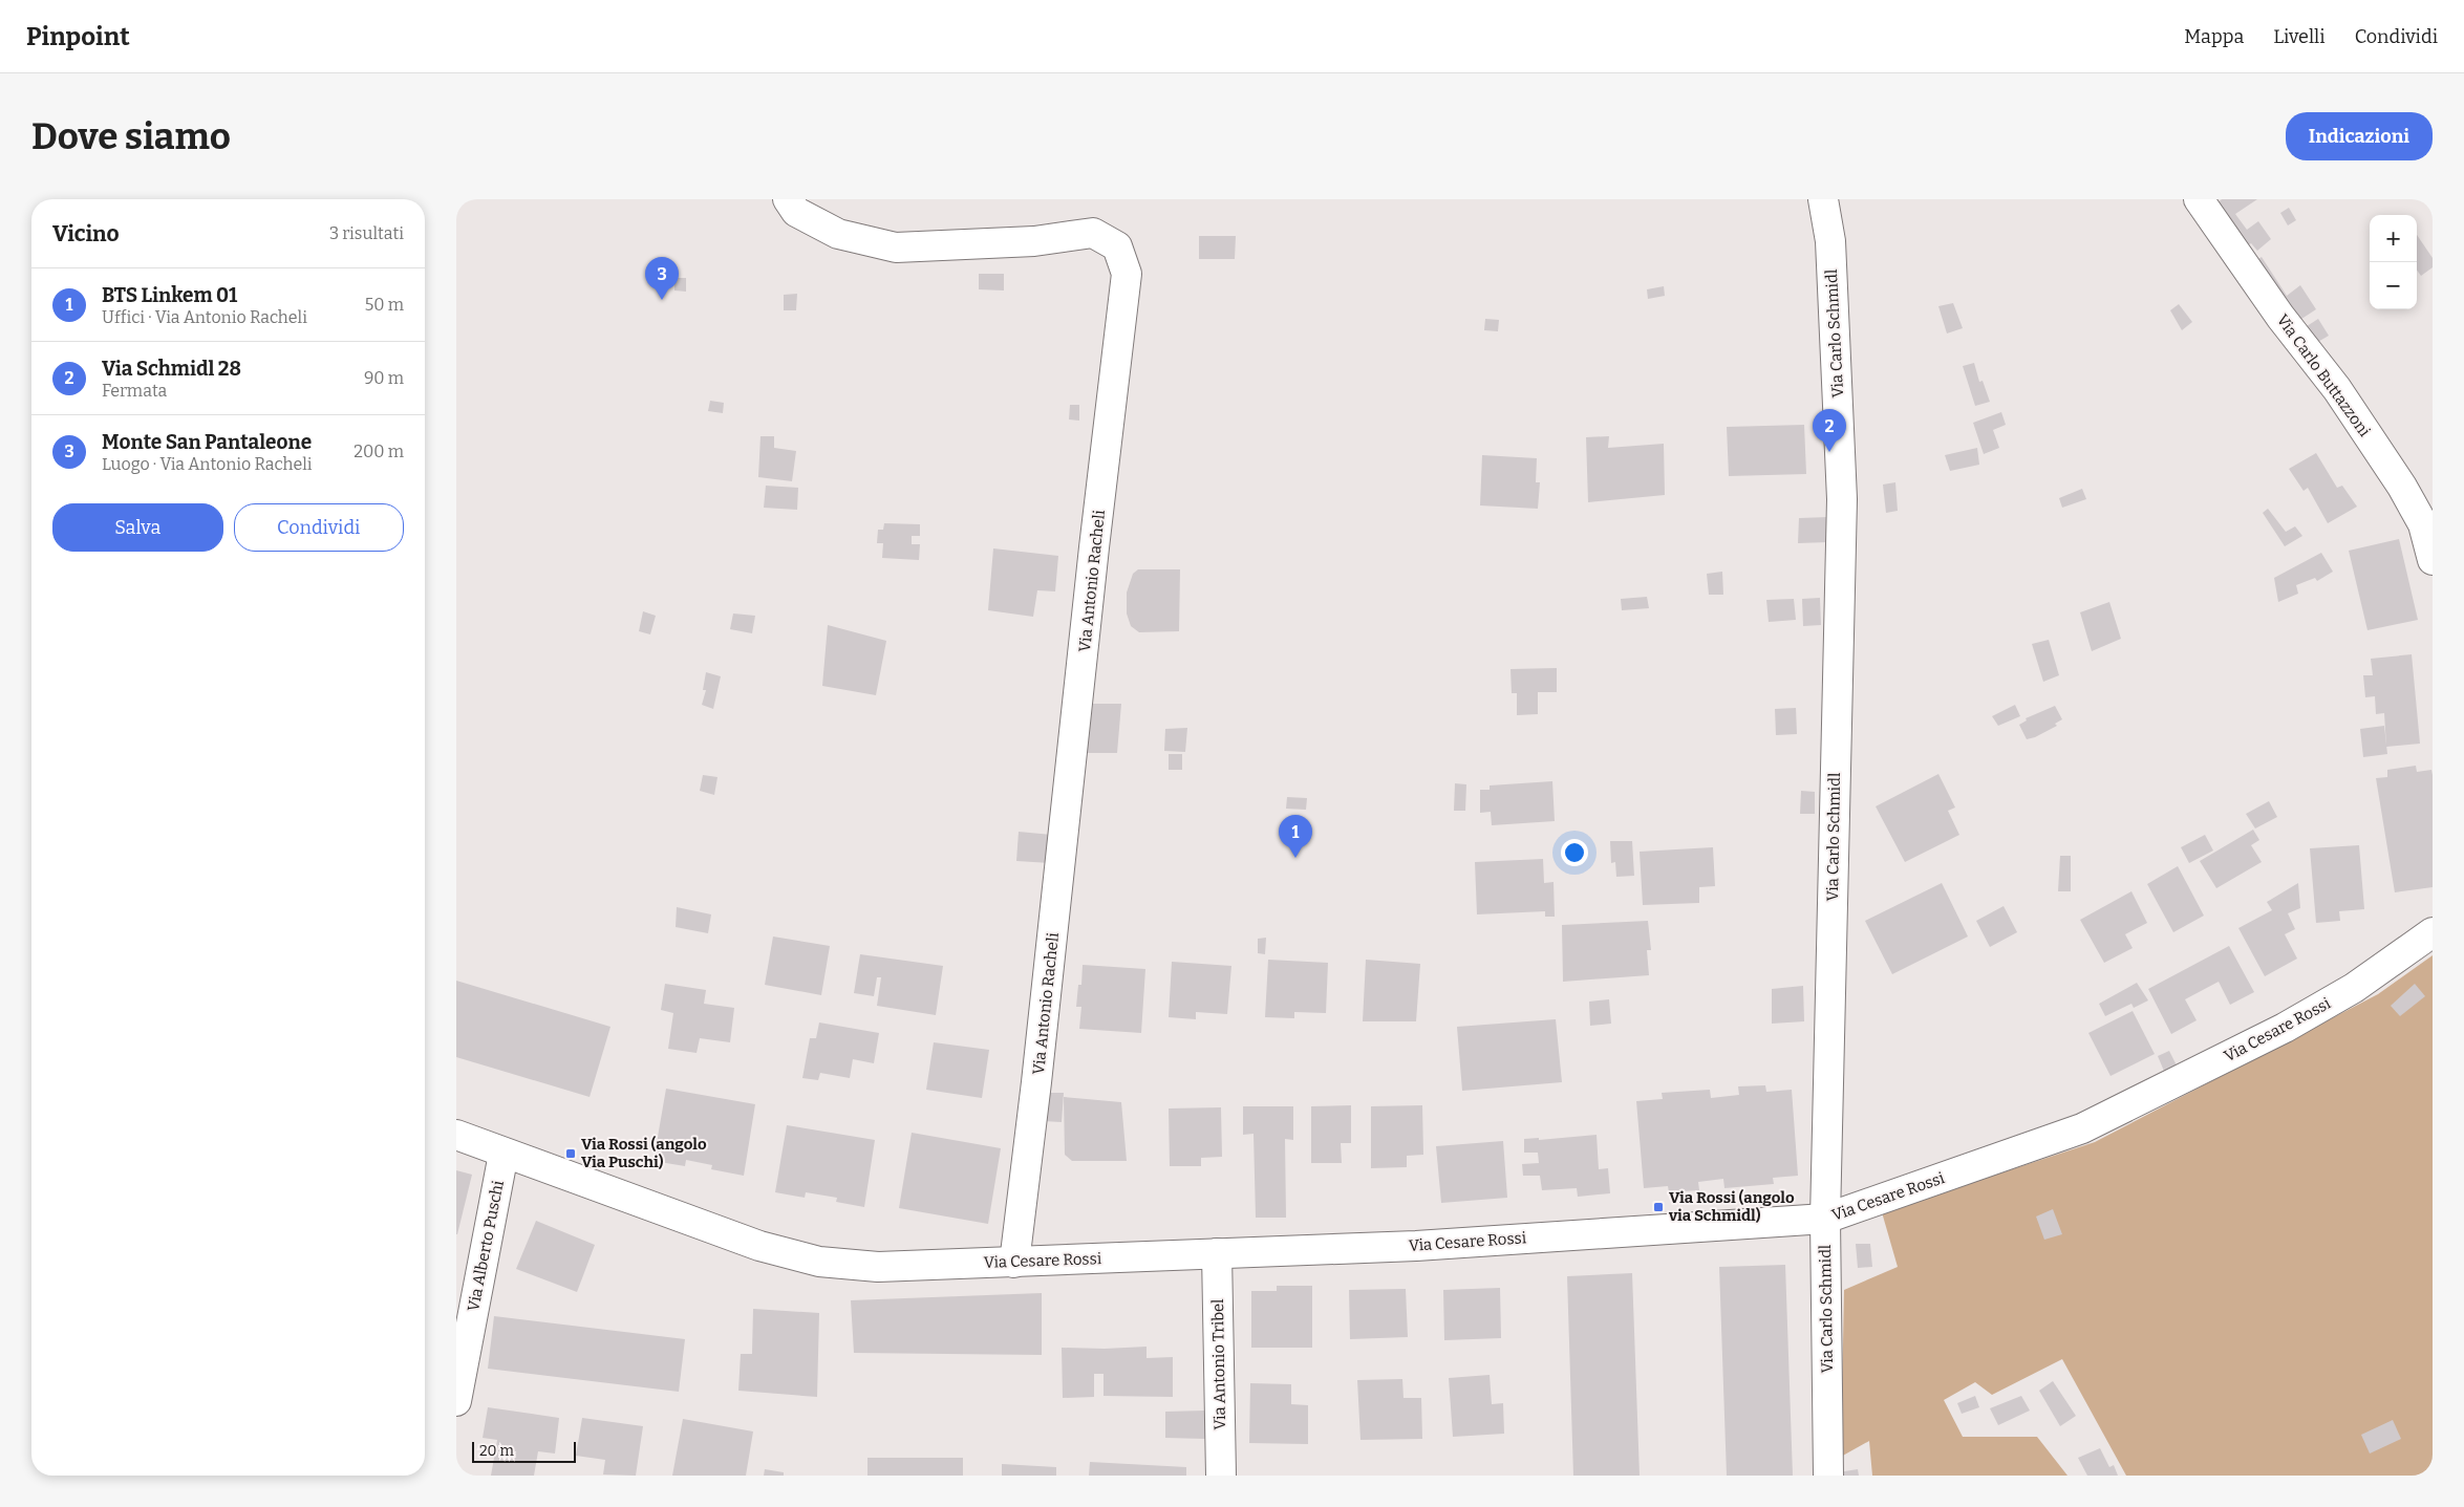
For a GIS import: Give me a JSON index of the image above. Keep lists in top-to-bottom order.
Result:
{
  "streets": {
    "street": [
      "Via Carlo Schmidl",
      "Via Carlo Buttazzoni",
      "Via Antonio Racheli",
      "Via Cesare Rossi",
      "Via Alberto Puschi",
      "Via Antonio Tribel"
    ]
  },
  "crossings": [
    ["Via Carlo Schmidl", "Via Cesare Rossi"],
    ["Via Antonio Racheli", "Via Cesare Rossi"],
    ["Via Cesare Rossi", "Via Alberto Puschi"],
    ["Via Cesare Rossi", "Via Antonio Tribel"]
  ],
  "places": {
    "transit": ["Via Rossi (angolo Via Puschi)", "Via Rossi (angolo via Schmidl)"]
  },
  "scale_bar": "20 m",
  "page": {
    "header": "Pinpoint",
    "nav": ["Mappa", "Livelli", "Condividi"],
    "buttons": [
      "Indicazioni",
      ["Salva", "Condividi"]
    ],
    "title": "Dove siamo",
    "heading": ["Vicino", "3 risultati"],
    "map_buttons": ["+", "−"],
    "pins": ["3", "2", "1"],
    "list": [
      {
        "mark": "1",
        "name": "BTS Linkem 01",
        "note": "Uffici · Via Antonio Racheli",
        "value": "50 m"
      },
      {
        "mark": "2",
        "name": "Via Schmidl 28",
        "note": "Fermata",
        "value": "90 m"
      },
      {
        "mark": "3",
        "name": "Monte San Pantaleone",
        "note": "Luogo · Via Antonio Racheli",
        "value": "200 m"
      }
    ],
    "scale": "20 m"
  }
}
